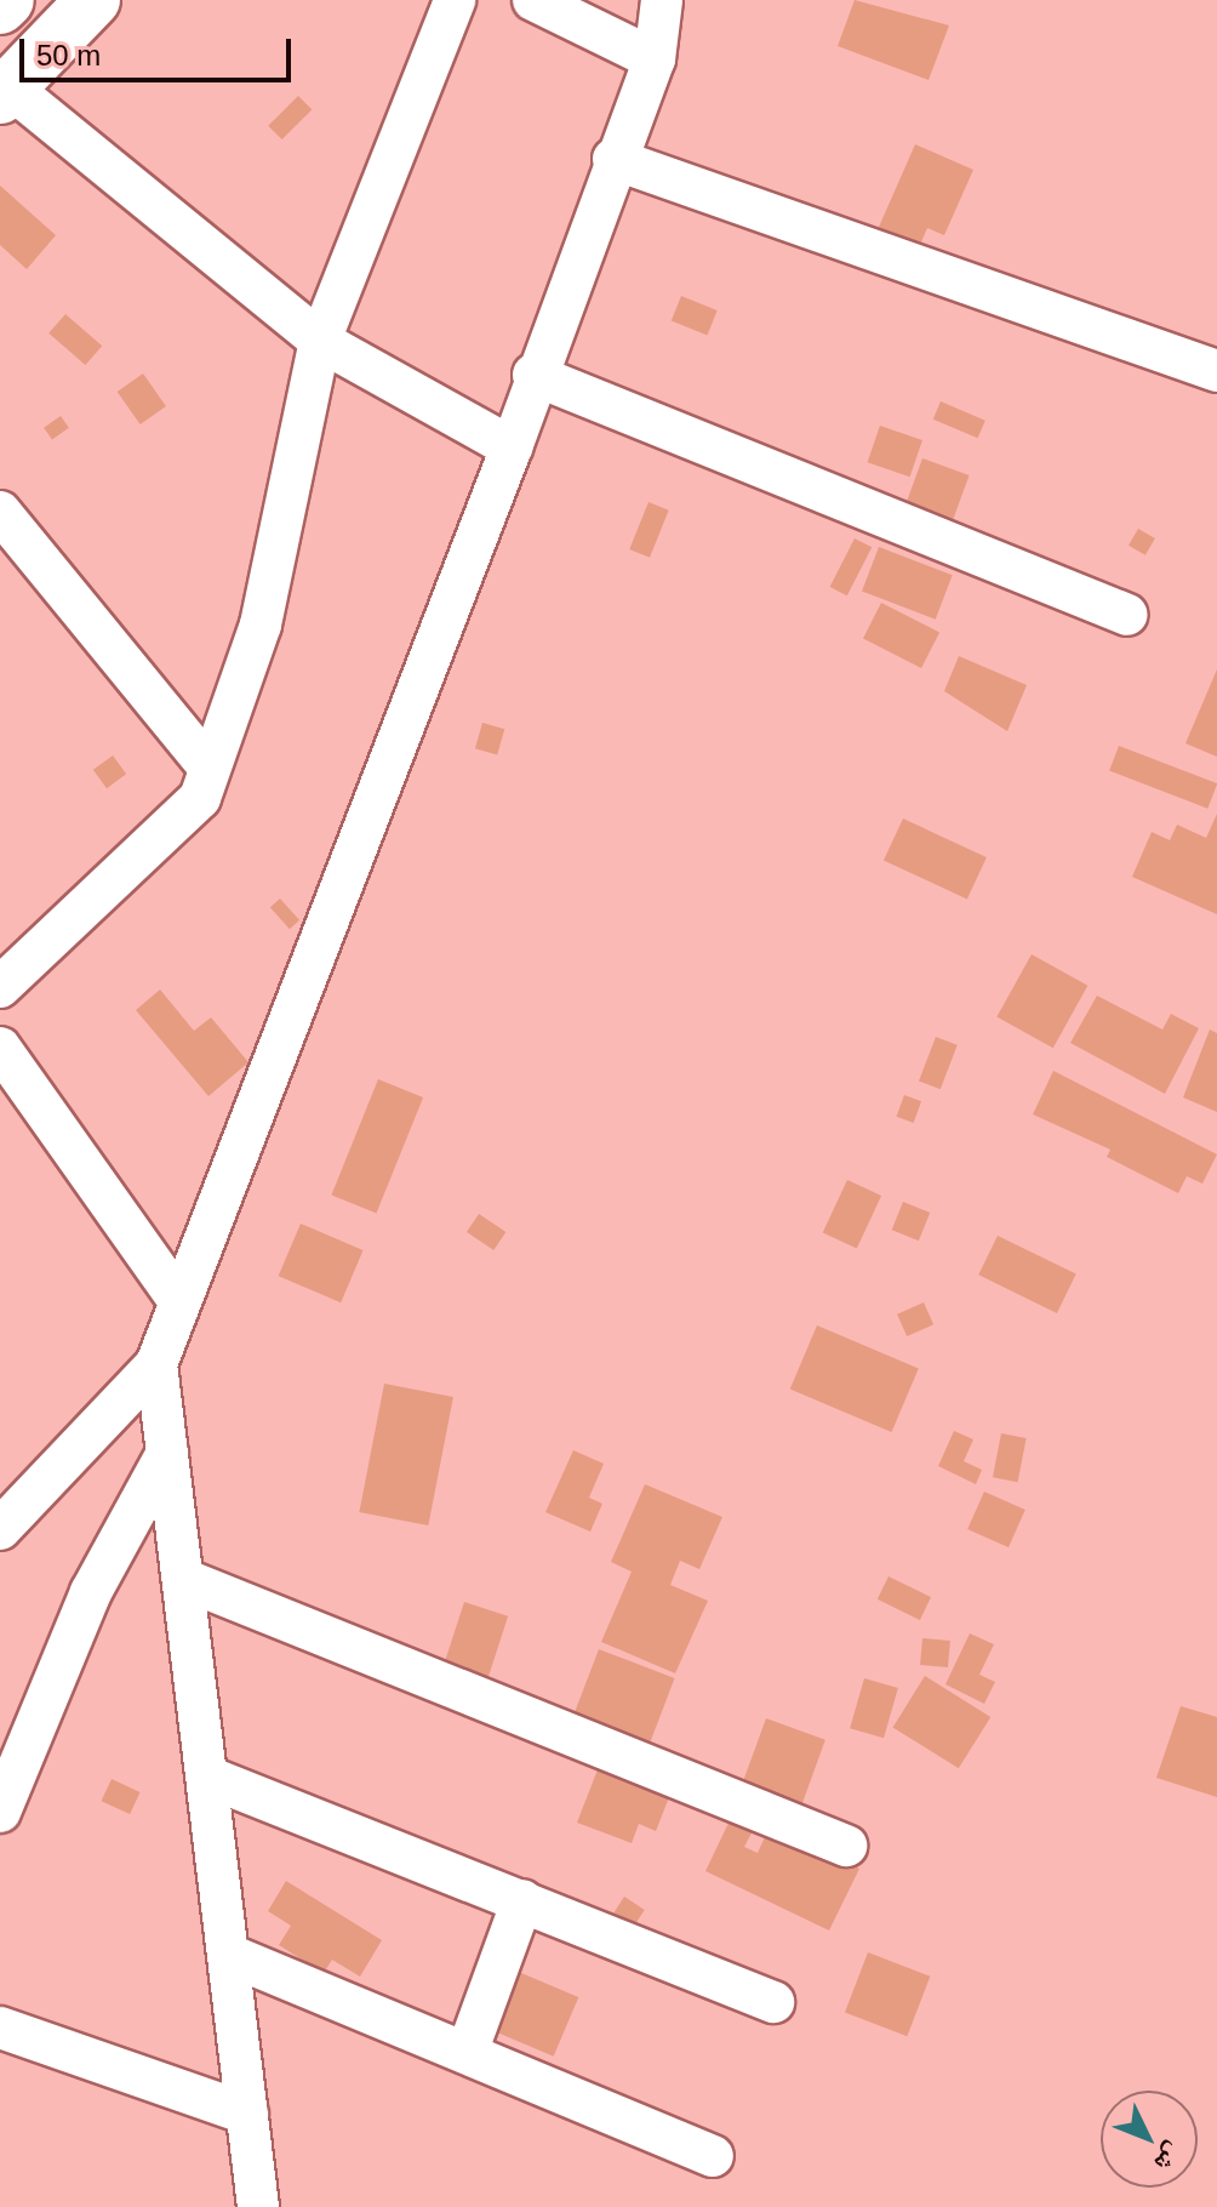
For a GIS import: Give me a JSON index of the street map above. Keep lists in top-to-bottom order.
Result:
{
  "scale_bar": "50 m",
  "north": "bottom right"
}
